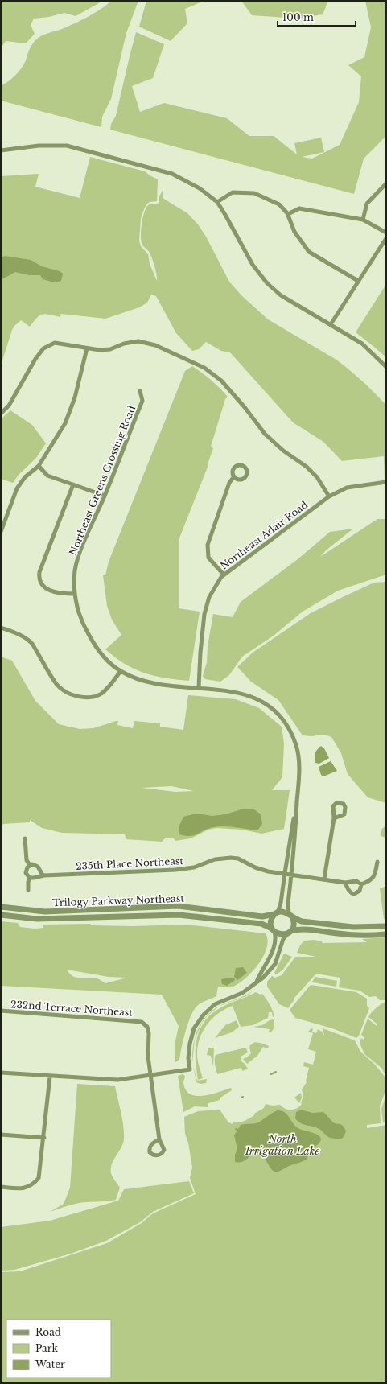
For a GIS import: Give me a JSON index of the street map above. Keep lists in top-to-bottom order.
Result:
{
  "streets": {
    "street": [
      "Northeast Greens Crossing Road",
      "Northeast Adair Road",
      "235th Place Northeast",
      "Trilogy Parkway Northeast",
      "232nd Terrace Northeast"
    ]
  },
  "crossings": [
    ["Northeast Greens Crossing Road", "Northeast Adair Road"],
    ["Northeast Greens Crossing Road", "235th Place Northeast"],
    ["Northeast Greens Crossing Road", "Trilogy Parkway Northeast"]
  ],
  "water": ["North Irrigation Lake"],
  "legend": ["Road", "Park", "Water"],
  "scale_bar": "100 m"
}
